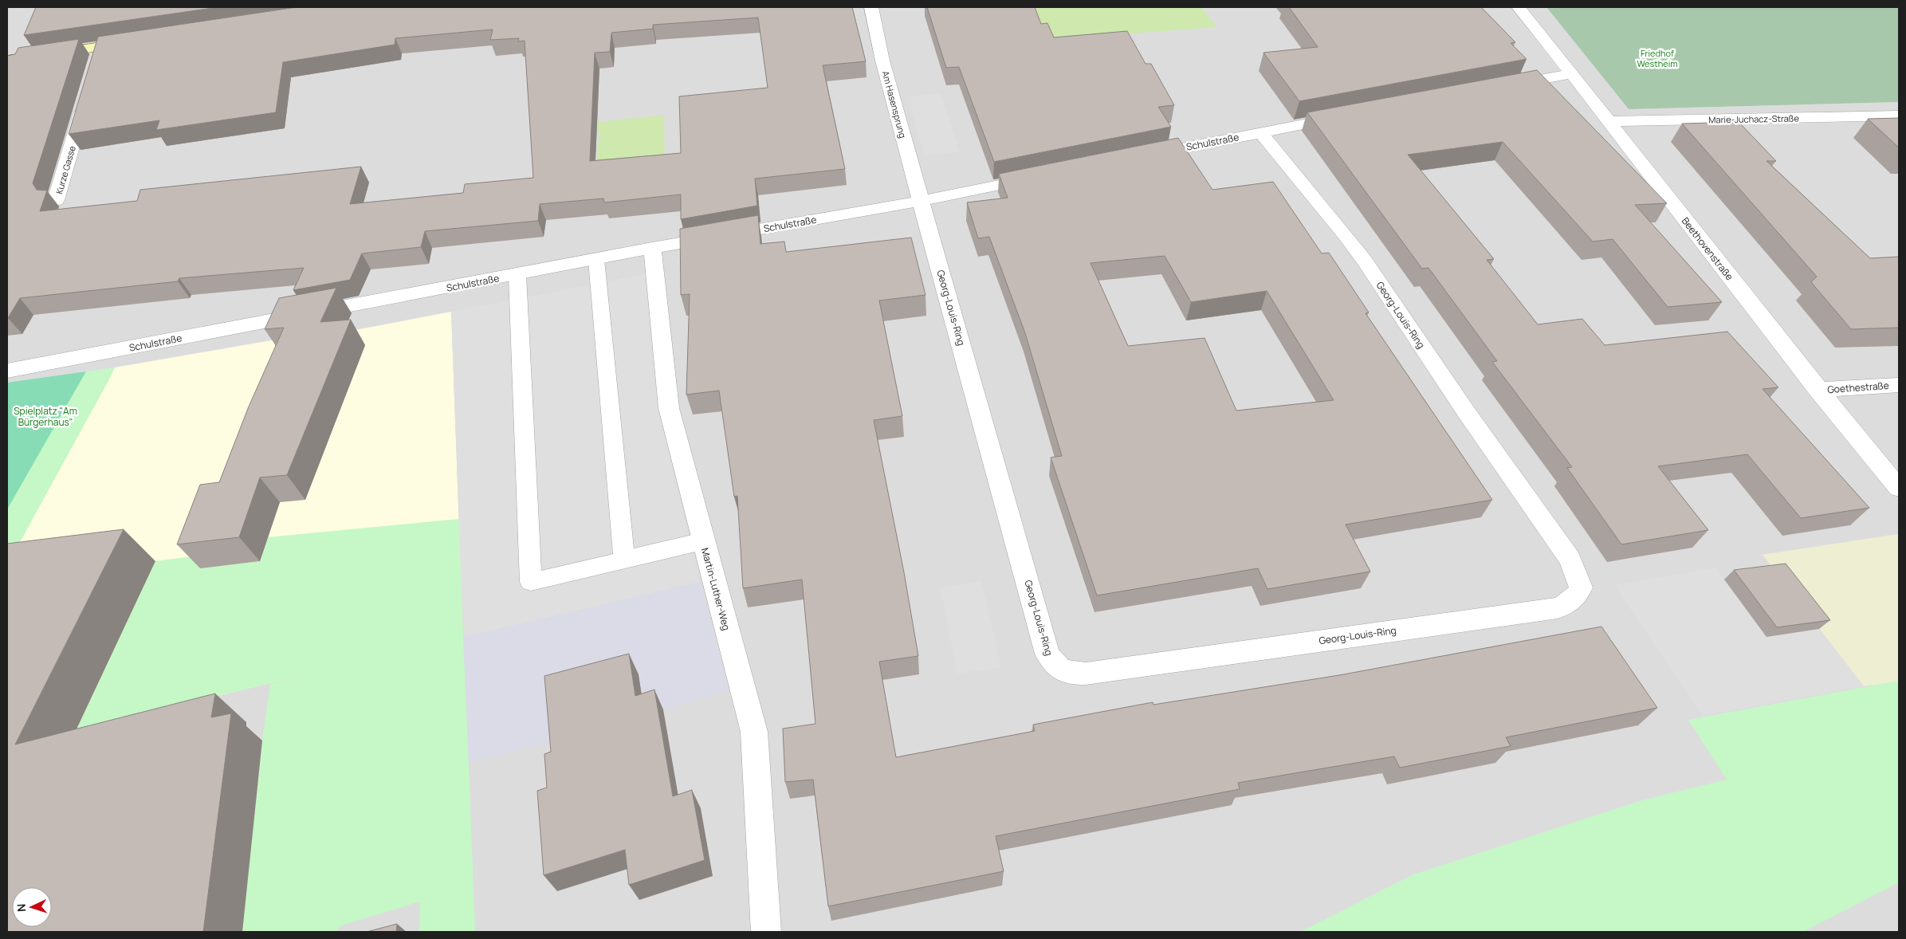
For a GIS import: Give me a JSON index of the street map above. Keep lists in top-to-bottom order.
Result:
{
  "streets": {
    "street": [
      "Am Hasensprung",
      "Marie-Juchacz-Straße",
      "Schulstraße",
      "Kurze Gasse",
      "Beethovenstraße",
      "Georg-Louis-Ring",
      "Goethestraße",
      "Martin-Luther-Weg"
    ]
  },
  "crossings": [
    ["Am Hasensprung", "Schulstraße"],
    ["Am Hasensprung", "Georg-Louis-Ring"],
    ["Marie-Juchacz-Straße", "Beethovenstraße"],
    ["Schulstraße", "Georg-Louis-Ring"],
    ["Schulstraße", "Martin-Luther-Weg"],
    ["Beethovenstraße", "Goethestraße"]
  ],
  "parks": ["Friedhof Westheim", "Spielplatz \"Am Bürgerhaus\""],
  "north": "left"
}
